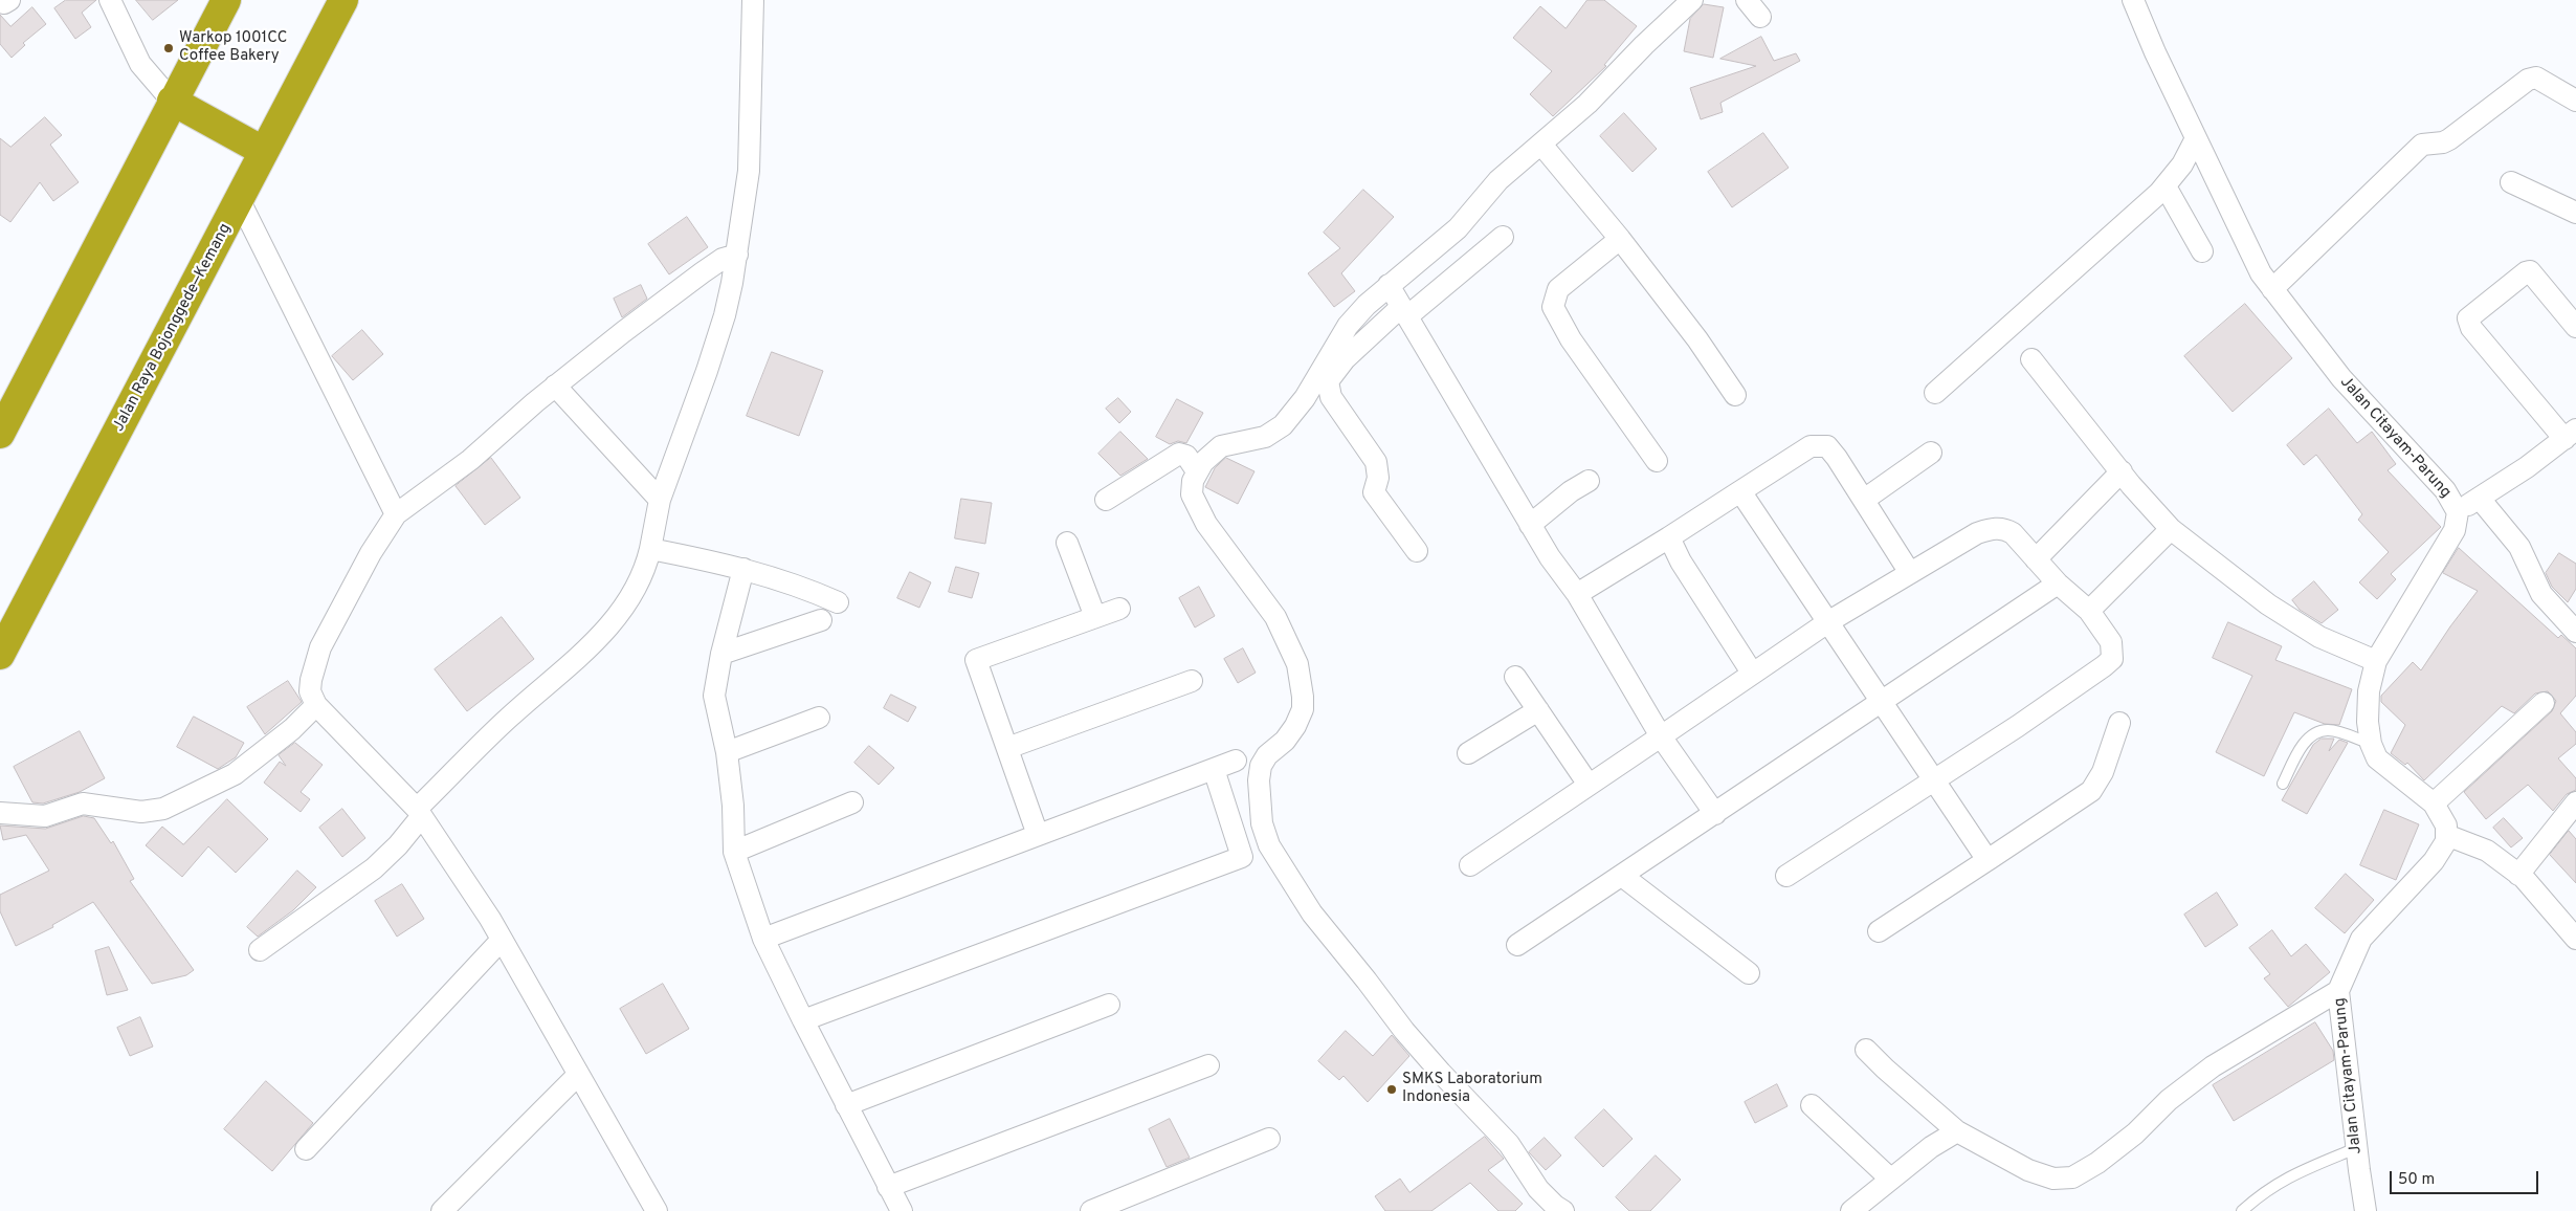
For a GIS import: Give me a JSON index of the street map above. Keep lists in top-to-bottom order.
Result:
{
  "streets": {
    "highway": ["Jalan Raya Bojonggede—Kemang"],
    "street": ["Jalan Citayam-Parung"]
  },
  "places": ["Warkop 1001CC Coffee Bakery", "SMKS Laboratorium Indonesia"],
  "scale_bar": "50 m"
}
